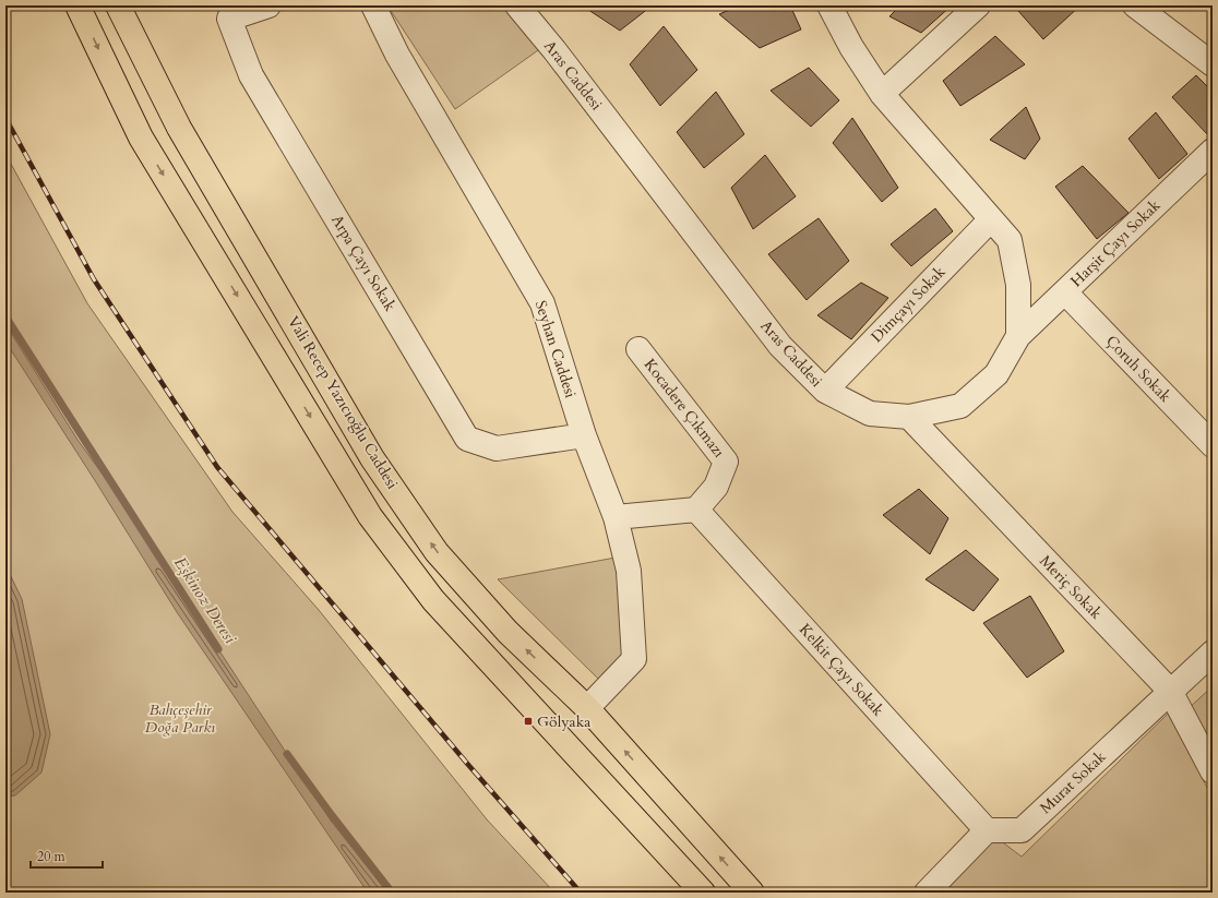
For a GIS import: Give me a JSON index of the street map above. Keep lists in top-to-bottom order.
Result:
{
  "streets": {
    "main road": ["Vali Recep Yazıcıoğlu Caddesi"],
    "street": [
      "Aras Caddesi",
      "Harşit Çayı Sokak",
      "Arpa Çayı Sokak",
      "Dimçayı Sokak",
      "Seyhan Caddesi",
      "Çoruh Sokak",
      "Kocadere Çıkmazı",
      "Meriç Sokak",
      "Kelkit Çayı Sokak",
      "Murat Sokak"
    ]
  },
  "crossings": [
    ["Aras Caddesi", "Harşit Çayı Sokak"],
    ["Aras Caddesi", "Dimçayı Sokak"],
    ["Aras Caddesi", "Meriç Sokak"],
    ["Harşit Çayı Sokak", "Çoruh Sokak"],
    ["Arpa Çayı Sokak", "Seyhan Caddesi"],
    ["Seyhan Caddesi", "Vali Recep Yazıcıoğlu Caddesi"],
    ["Kocadere Çıkmazı", "Kelkit Çayı Sokak"],
    ["Meriç Sokak", "Murat Sokak"],
    ["Kelkit Çayı Sokak", "Murat Sokak"]
  ],
  "water": ["Eşkinoz Deresi"],
  "parks": ["Bahçeşehir Doğa Parkı"],
  "places": {
    "transit": ["Gölyaka"]
  },
  "scale_bar": "20 m"
}
